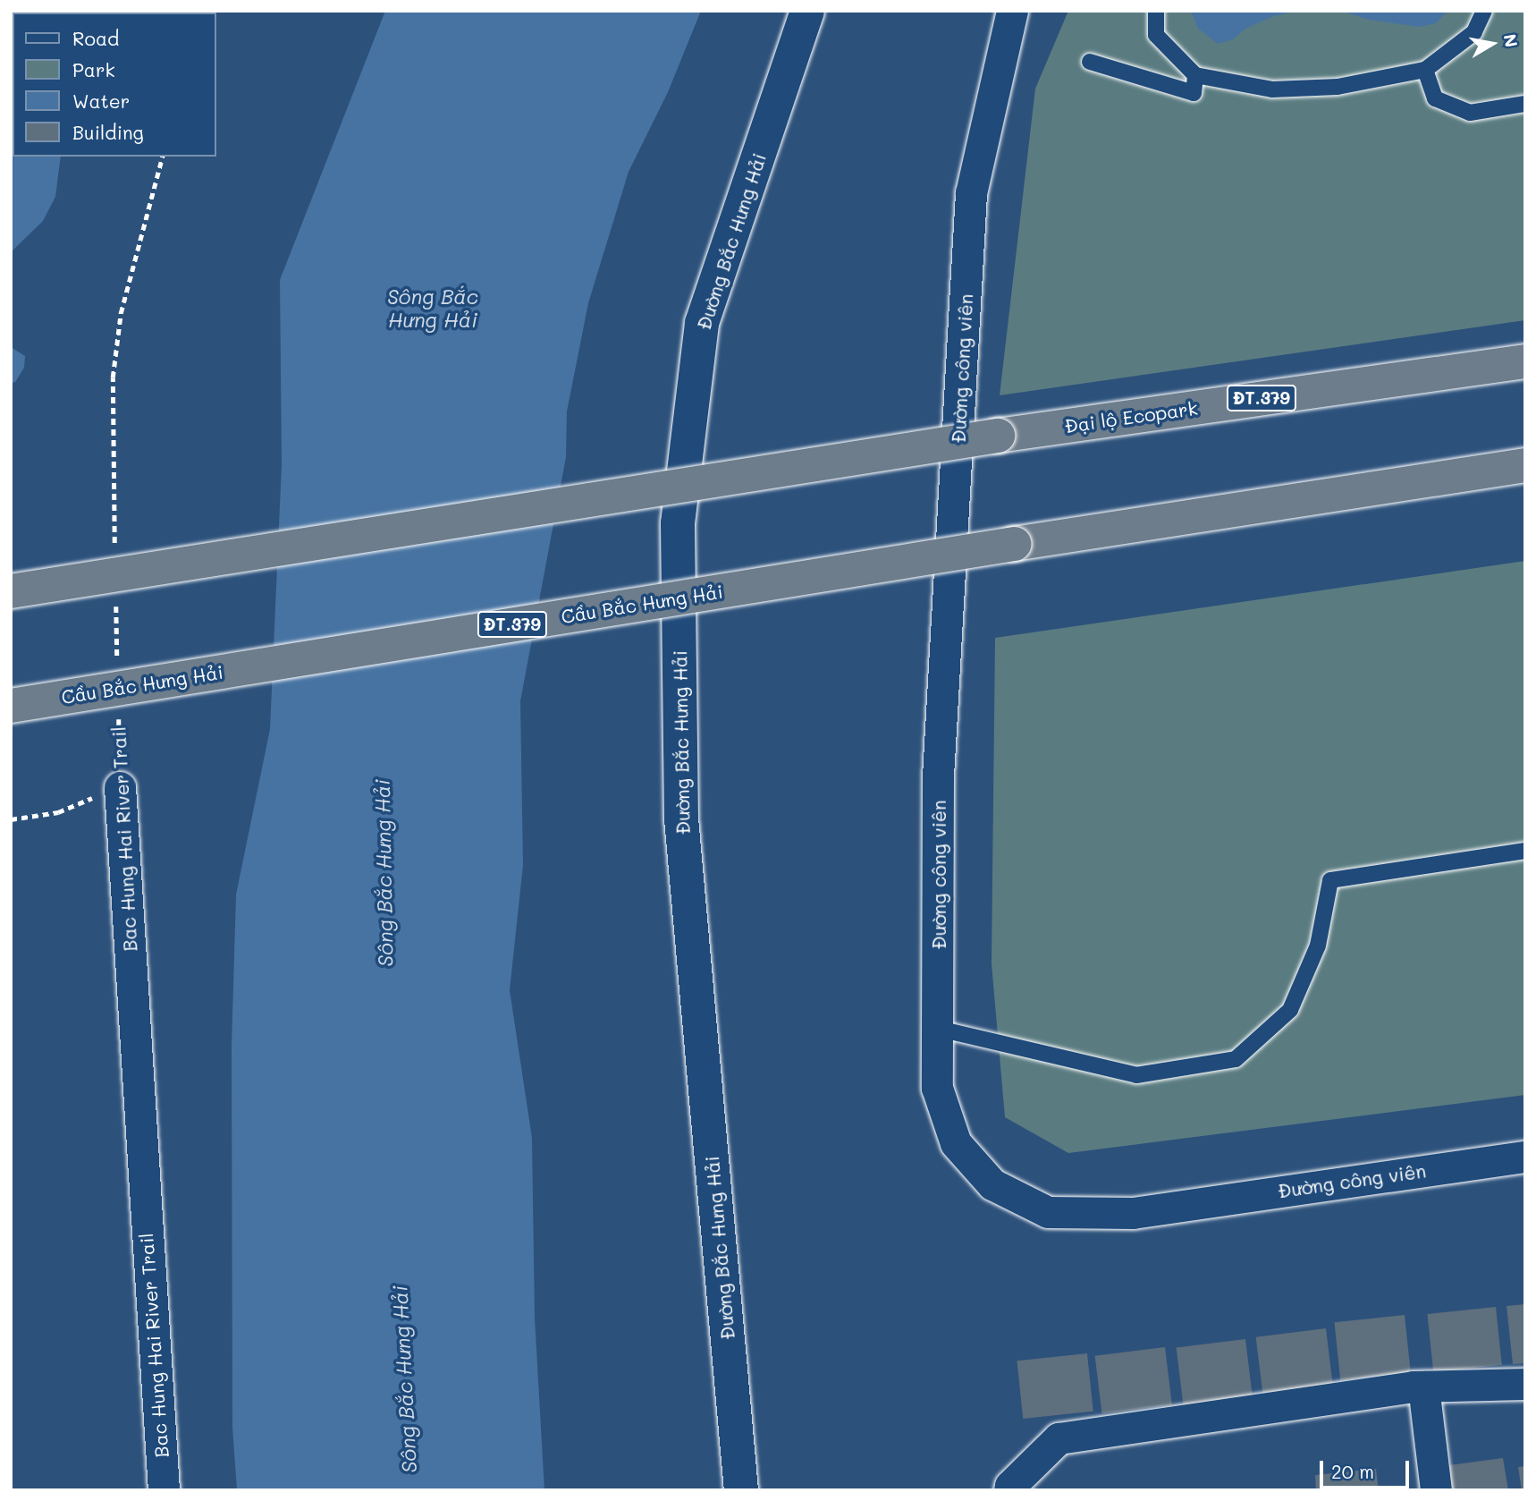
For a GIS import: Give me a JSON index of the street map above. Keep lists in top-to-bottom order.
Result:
{
  "streets": {
    "highway": ["ĐT.379", "Đại lộ Ecopark", "Cầu Bắc Hưng Hải"],
    "street": ["Đường Bắc Hưng Hải", "Đường công viên", "Bac Hung Hai River Trail"]
  },
  "water": ["Sông Bắc Hưng Hải"],
  "legend": [
    "Road",
    "Park",
    "Water",
    "Building"
  ],
  "scale_bar": "20 m",
  "north": "right"
}
